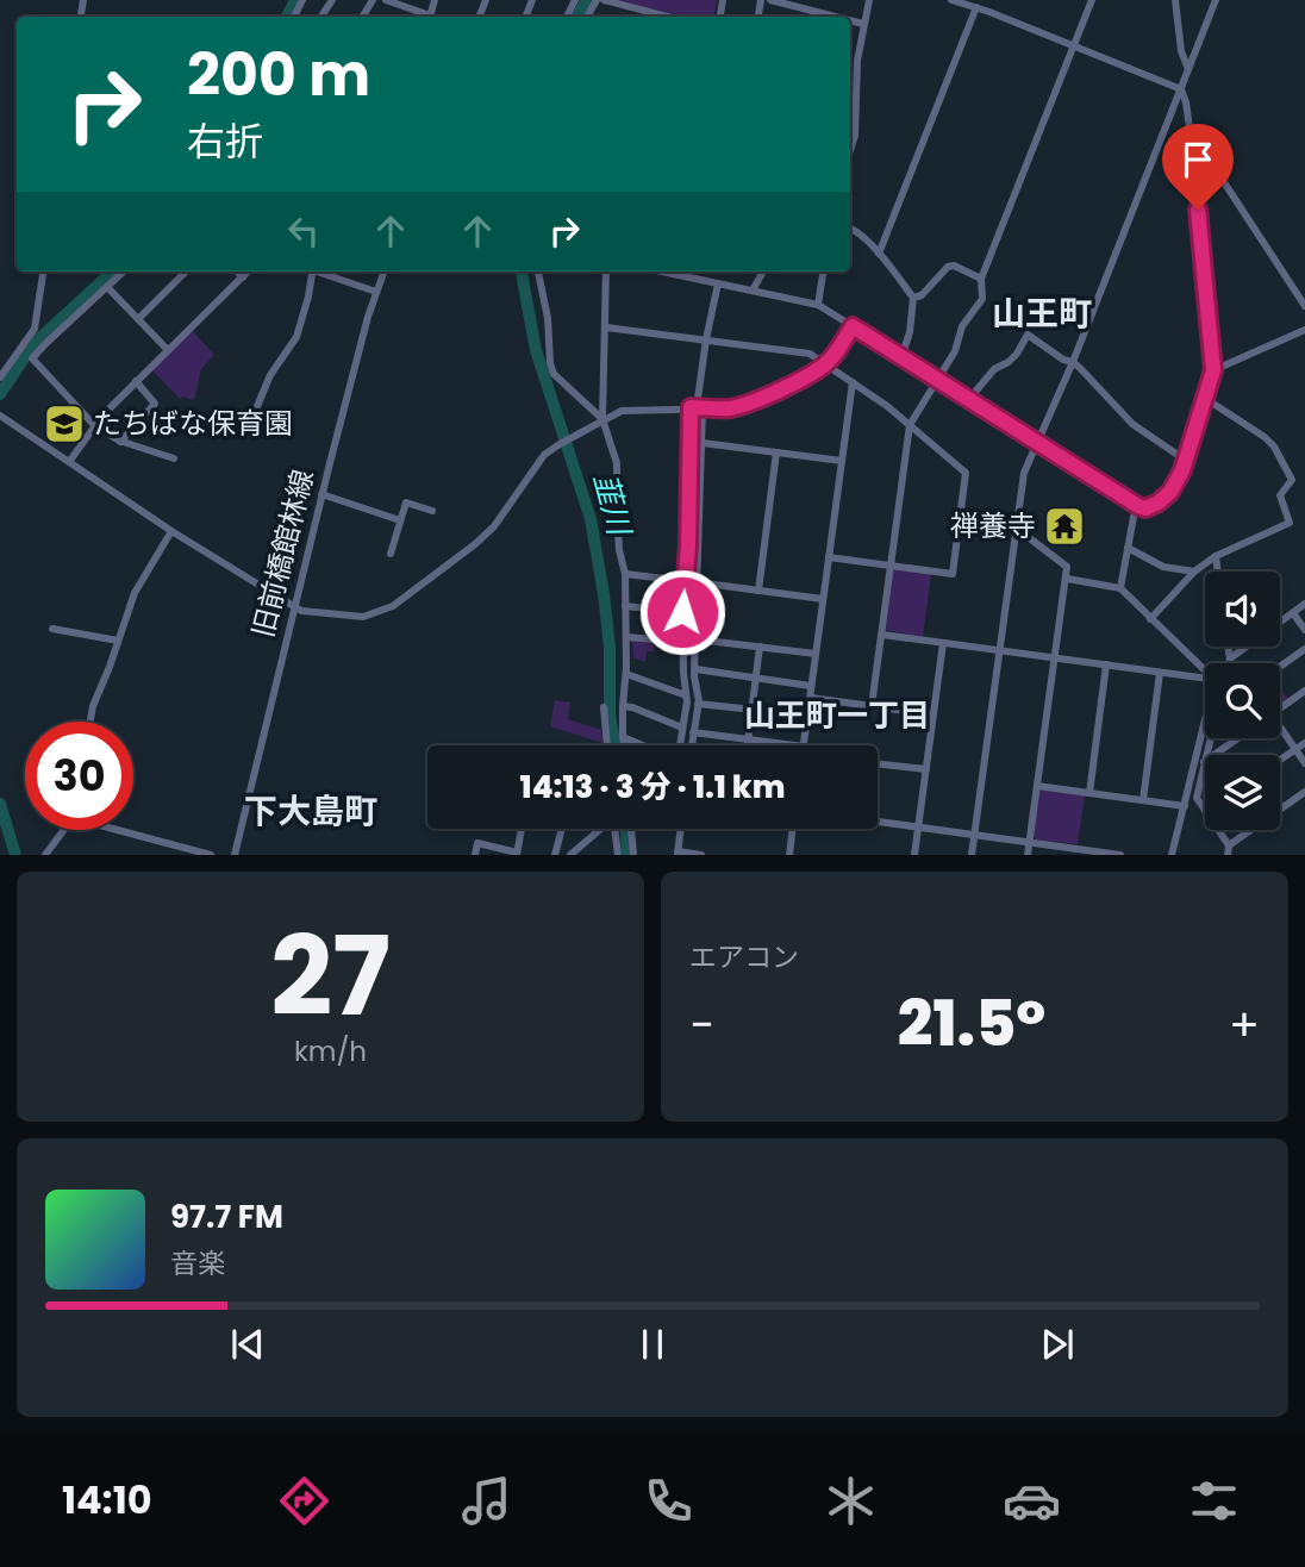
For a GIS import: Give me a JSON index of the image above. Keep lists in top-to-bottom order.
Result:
{
  "streets": {
    "street": ["旧前橋館林線"]
  },
  "districts": ["山王町", "山王町一丁目", "下大島町"],
  "water": ["韮川"],
  "places": {
    "school or university": ["たちばな保育園"],
    "temple": ["禅養寺"]
  },
  "page": {
    "turn": ["200 m", "右折"],
    "limit": "30",
    "trip": "14:13 · 3 分 · 1.1 km",
    "tile": [
      ["27", "km/h"],
      "エアコン"
    ],
    "heat": ["−", "21.5°", "+"],
    "song": ["97.7 FM", "音楽"],
    "tabs": "14:10"
  }
}
